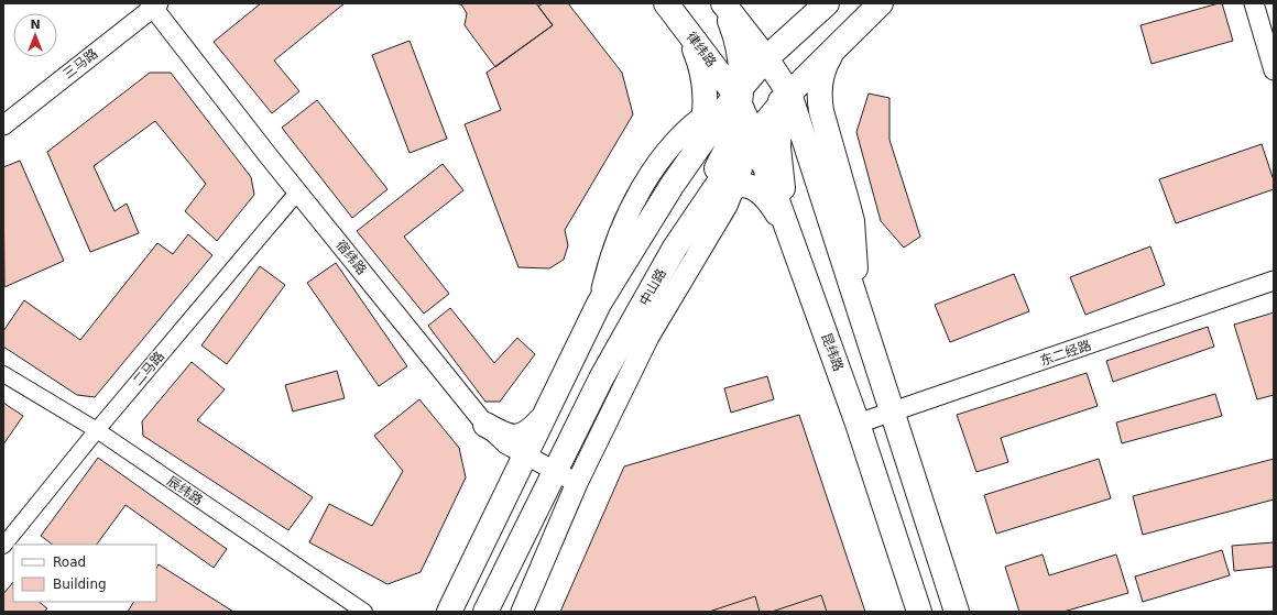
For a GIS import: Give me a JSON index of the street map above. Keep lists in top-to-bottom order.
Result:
{
  "streets": {
    "main road": ["律纬路", "中山路", "昆纬路"],
    "street": [
      "三马路",
      "宿纬路",
      "东二经路",
      "二马路",
      "辰纬路"
    ]
  },
  "crossings": [
    ["律纬路", "昆纬路"],
    ["三马路", "宿纬路"],
    ["宿纬路", "中山路"],
    ["宿纬路", "二马路"],
    ["中山路", "昆纬路"],
    ["昆纬路", "东二经路"],
    ["二马路", "辰纬路"]
  ],
  "legend": ["Road", "Building"],
  "north": "top"
}
